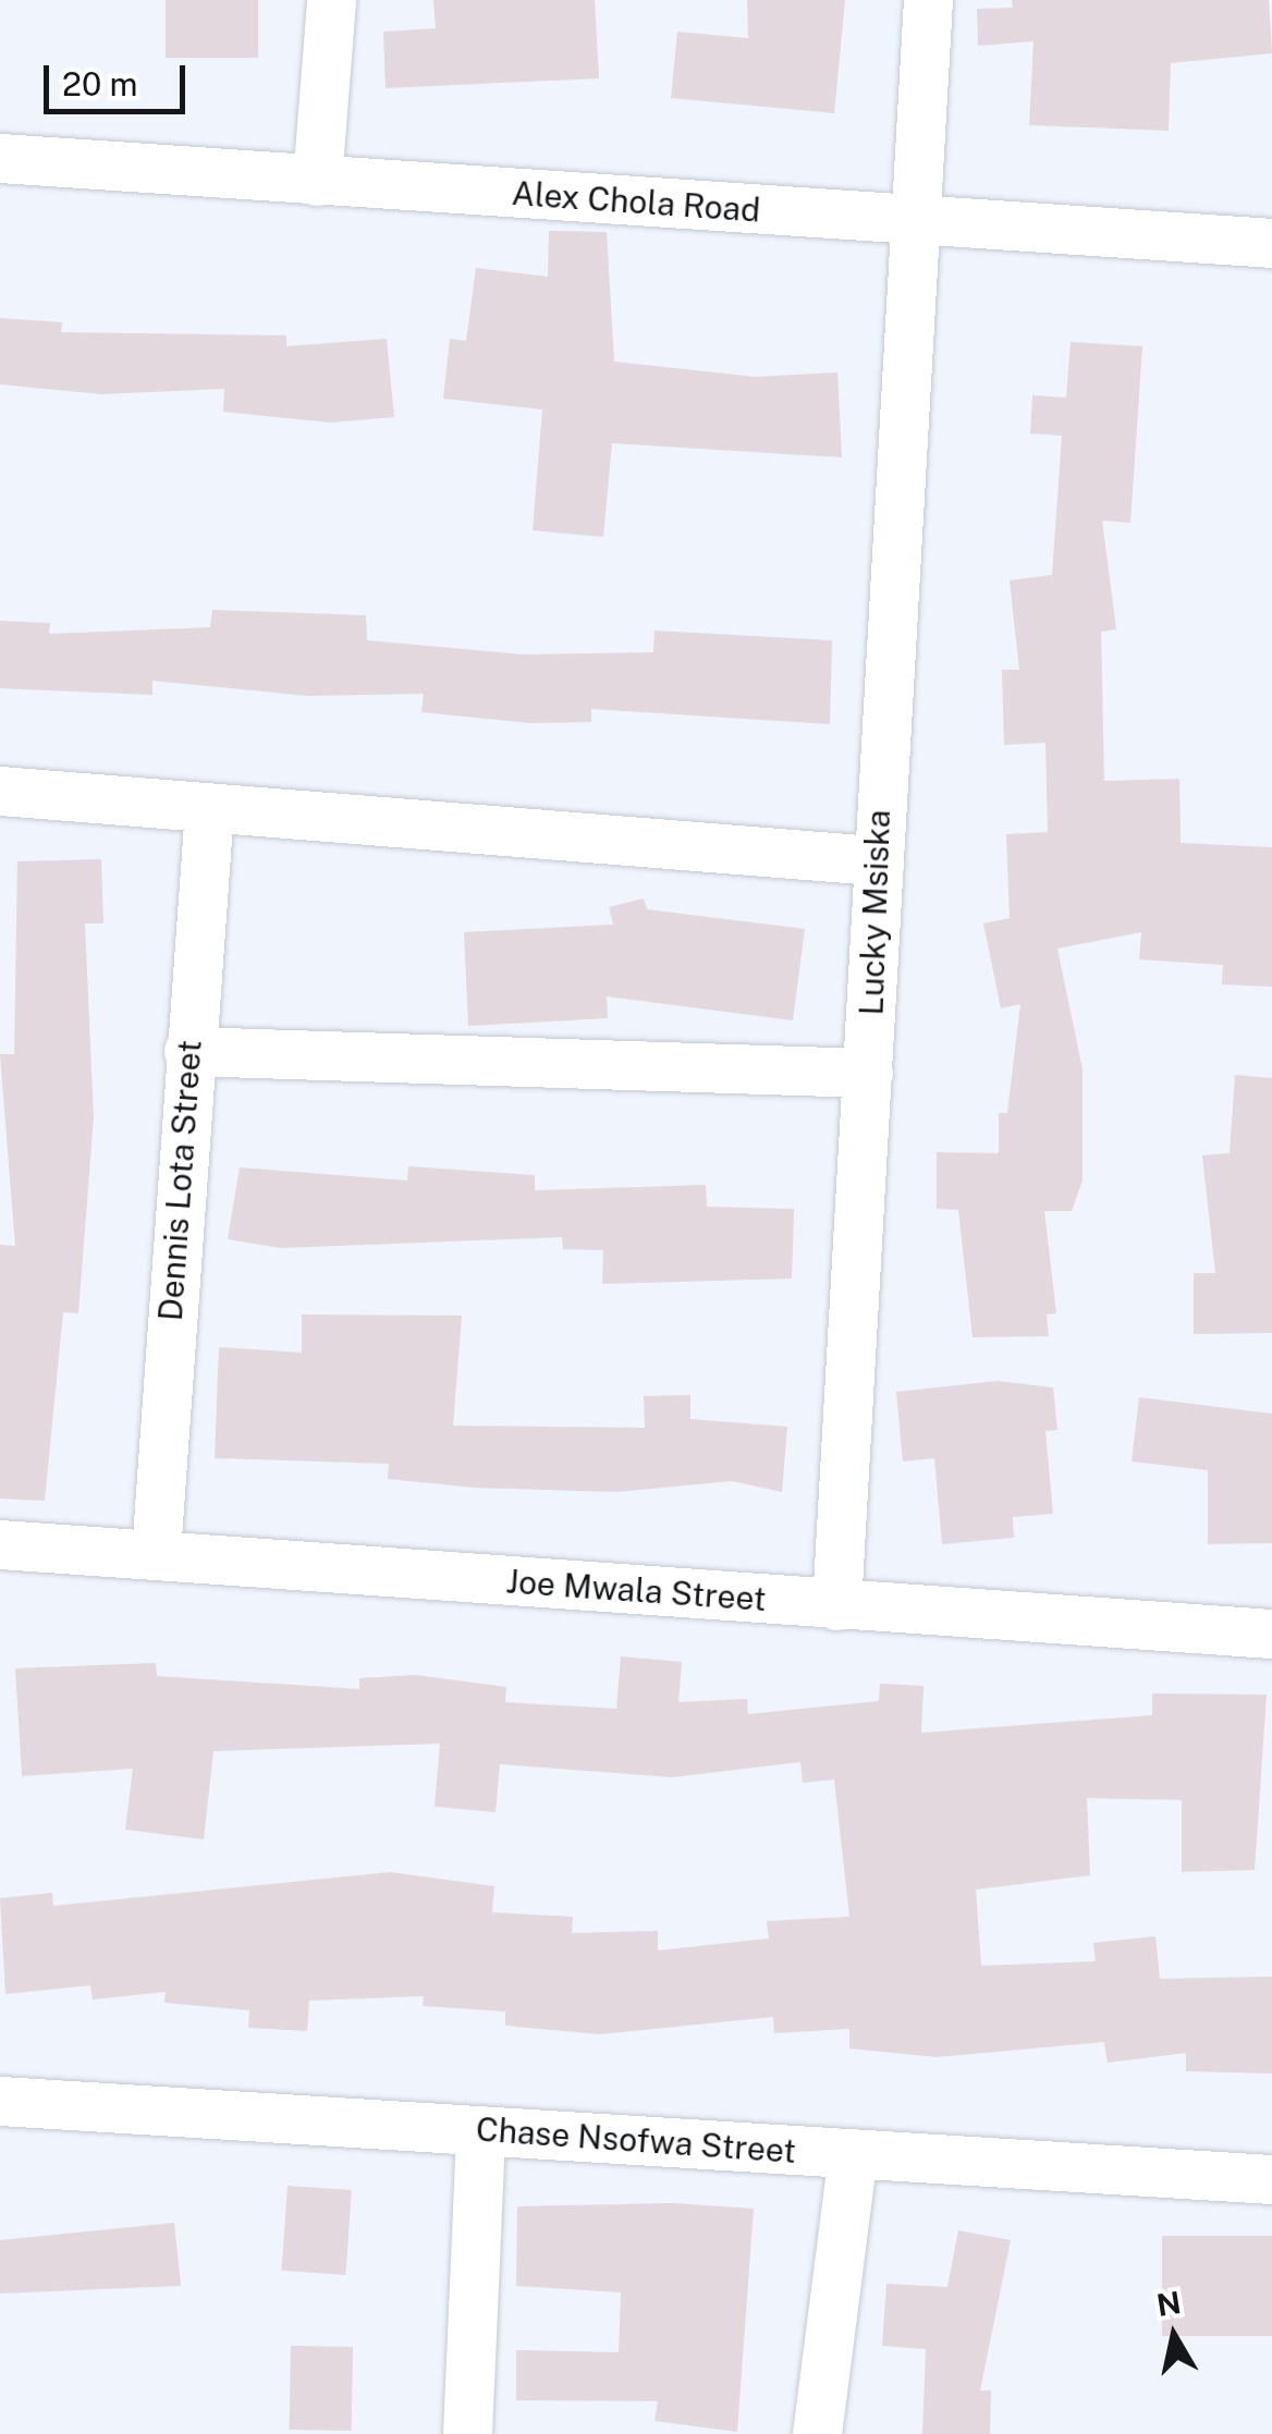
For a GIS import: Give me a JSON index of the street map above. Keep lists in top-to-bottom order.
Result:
{
  "streets": {
    "street": [
      "Alex Chola Road",
      "Lucky Msiska",
      "Dennis Lota Street",
      "Joe Mwala Street",
      "Chase Nsofwa Street"
    ]
  },
  "crossings": [
    ["Alex Chola Road", "Lucky Msiska"],
    ["Lucky Msiska", "Joe Mwala Street"],
    ["Dennis Lota Street", "Joe Mwala Street"]
  ],
  "scale_bar": "20 m",
  "north": "top"
}
